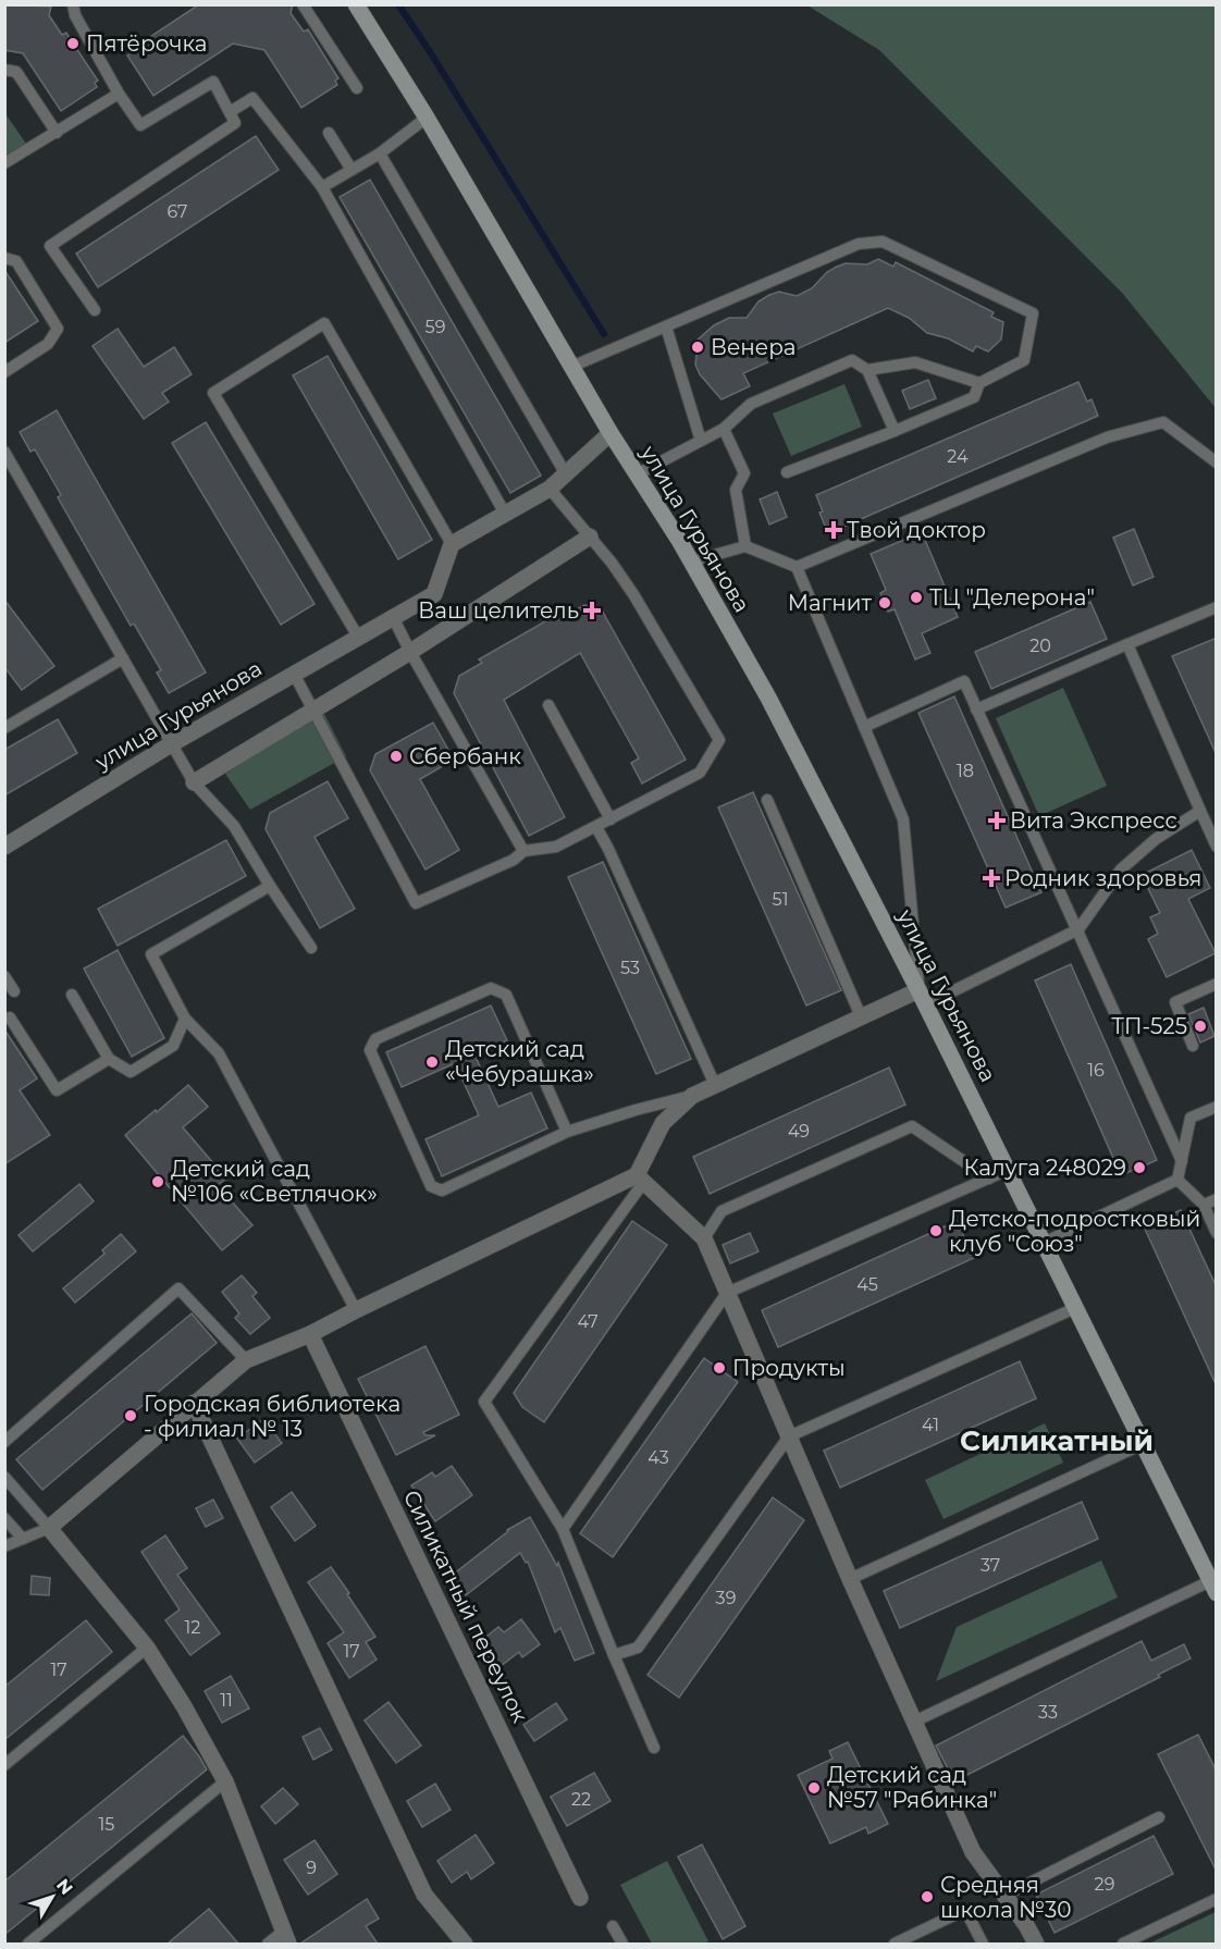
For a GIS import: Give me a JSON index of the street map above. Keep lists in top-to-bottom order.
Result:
{
  "streets": {
    "street": ["улица Гурьянова", "Силикатный переулок"]
  },
  "districts": ["Силикатный"],
  "places": {
    "other": [
      "Пятёрочка",
      "Венера",
      "ТЦ \"Делерона\"",
      "Магнит",
      "Сбербанк",
      "ТП-525",
      "Детский сад «Чебурашка»",
      "Калуга 248029",
      "Детский сад №106 «Светлячок»",
      "Детско-подростковый клуб \"Союз\"",
      "Продукты",
      "Городская библиотека - филиал № 13",
      "Детский сад №57 \"Рябинка\"",
      "Средняя школа №30"
    ],
    "health": [
      "Твой доктор",
      "Ваш целитель",
      "Вита Экспресс",
      "Родник здоровья"
    ]
  },
  "house_numbers": [
    "67",
    "59",
    "24",
    "20",
    "18",
    "51",
    "53",
    "16",
    "49",
    "45",
    "47",
    "41",
    "43",
    "37",
    "39",
    "12",
    "17",
    "17",
    "11",
    "33",
    "22",
    "15",
    "9",
    "29"
  ],
  "north": "top right"
}
